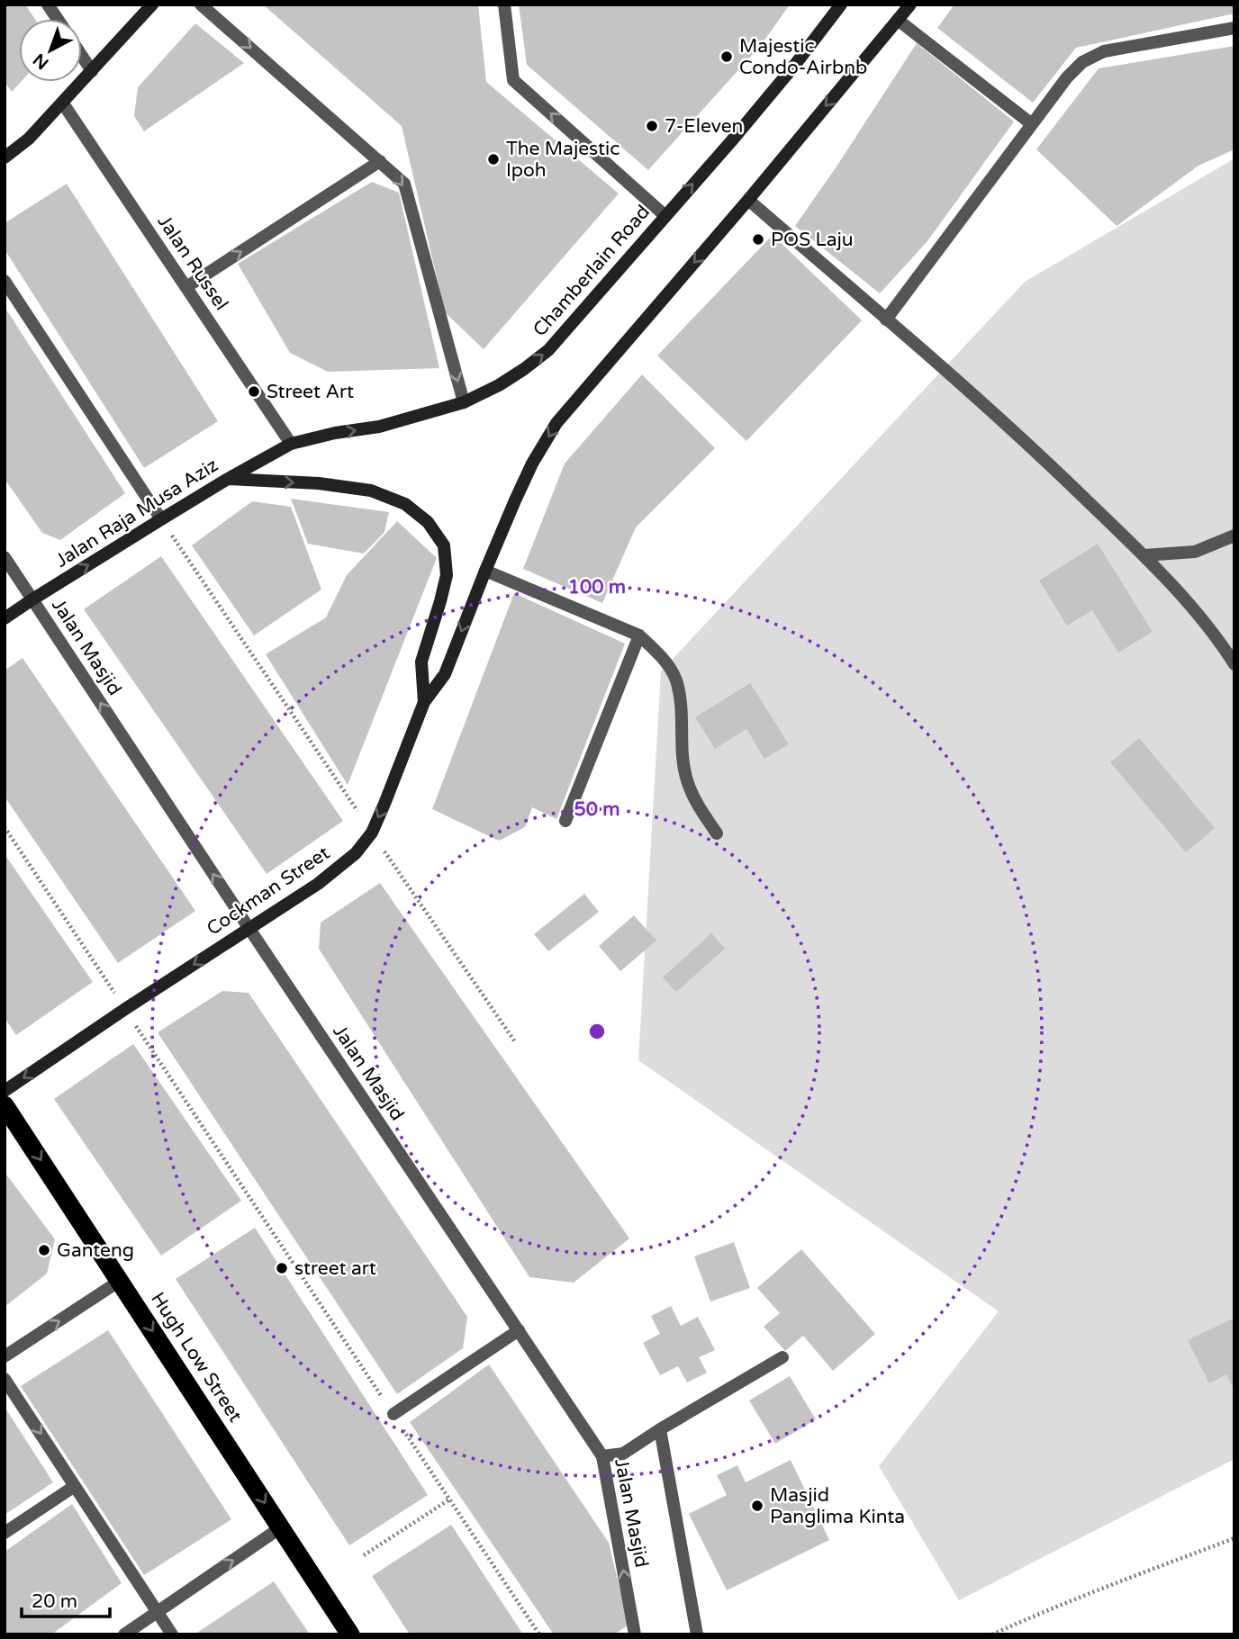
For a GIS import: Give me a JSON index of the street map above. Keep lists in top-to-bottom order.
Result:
{
  "streets": {
    "highway": ["Hugh Low Street"],
    "main road": ["Chamberlain Road", "Jalan Raja Musa Aziz", "Cockman Street"],
    "street": ["Jalan Russel", "Jalan Masjid"]
  },
  "crossings": [
    ["Jalan Russel", "Chamberlain Road"],
    ["Jalan Russel", "Jalan Raja Musa Aziz"],
    ["Chamberlain Road", "Jalan Raja Musa Aziz"],
    ["Jalan Raja Musa Aziz", "Jalan Masjid"],
    ["Jalan Masjid", "Cockman Street"]
  ],
  "one_way": ["Jalan Raja Musa Aziz", "Cockman Street", "Hugh Low Street"],
  "places": [
    "Majestic Condo-Airbnb",
    "7-Eleven",
    "The Majestic Ipoh",
    "POS Laju",
    "Street Art",
    "Ganteng",
    "street art",
    "Masjid Panglima Kinta"
  ],
  "scale_bar": "20 m",
  "north": "bottom left",
  "rings": ["100 m", "50 m"]
}
